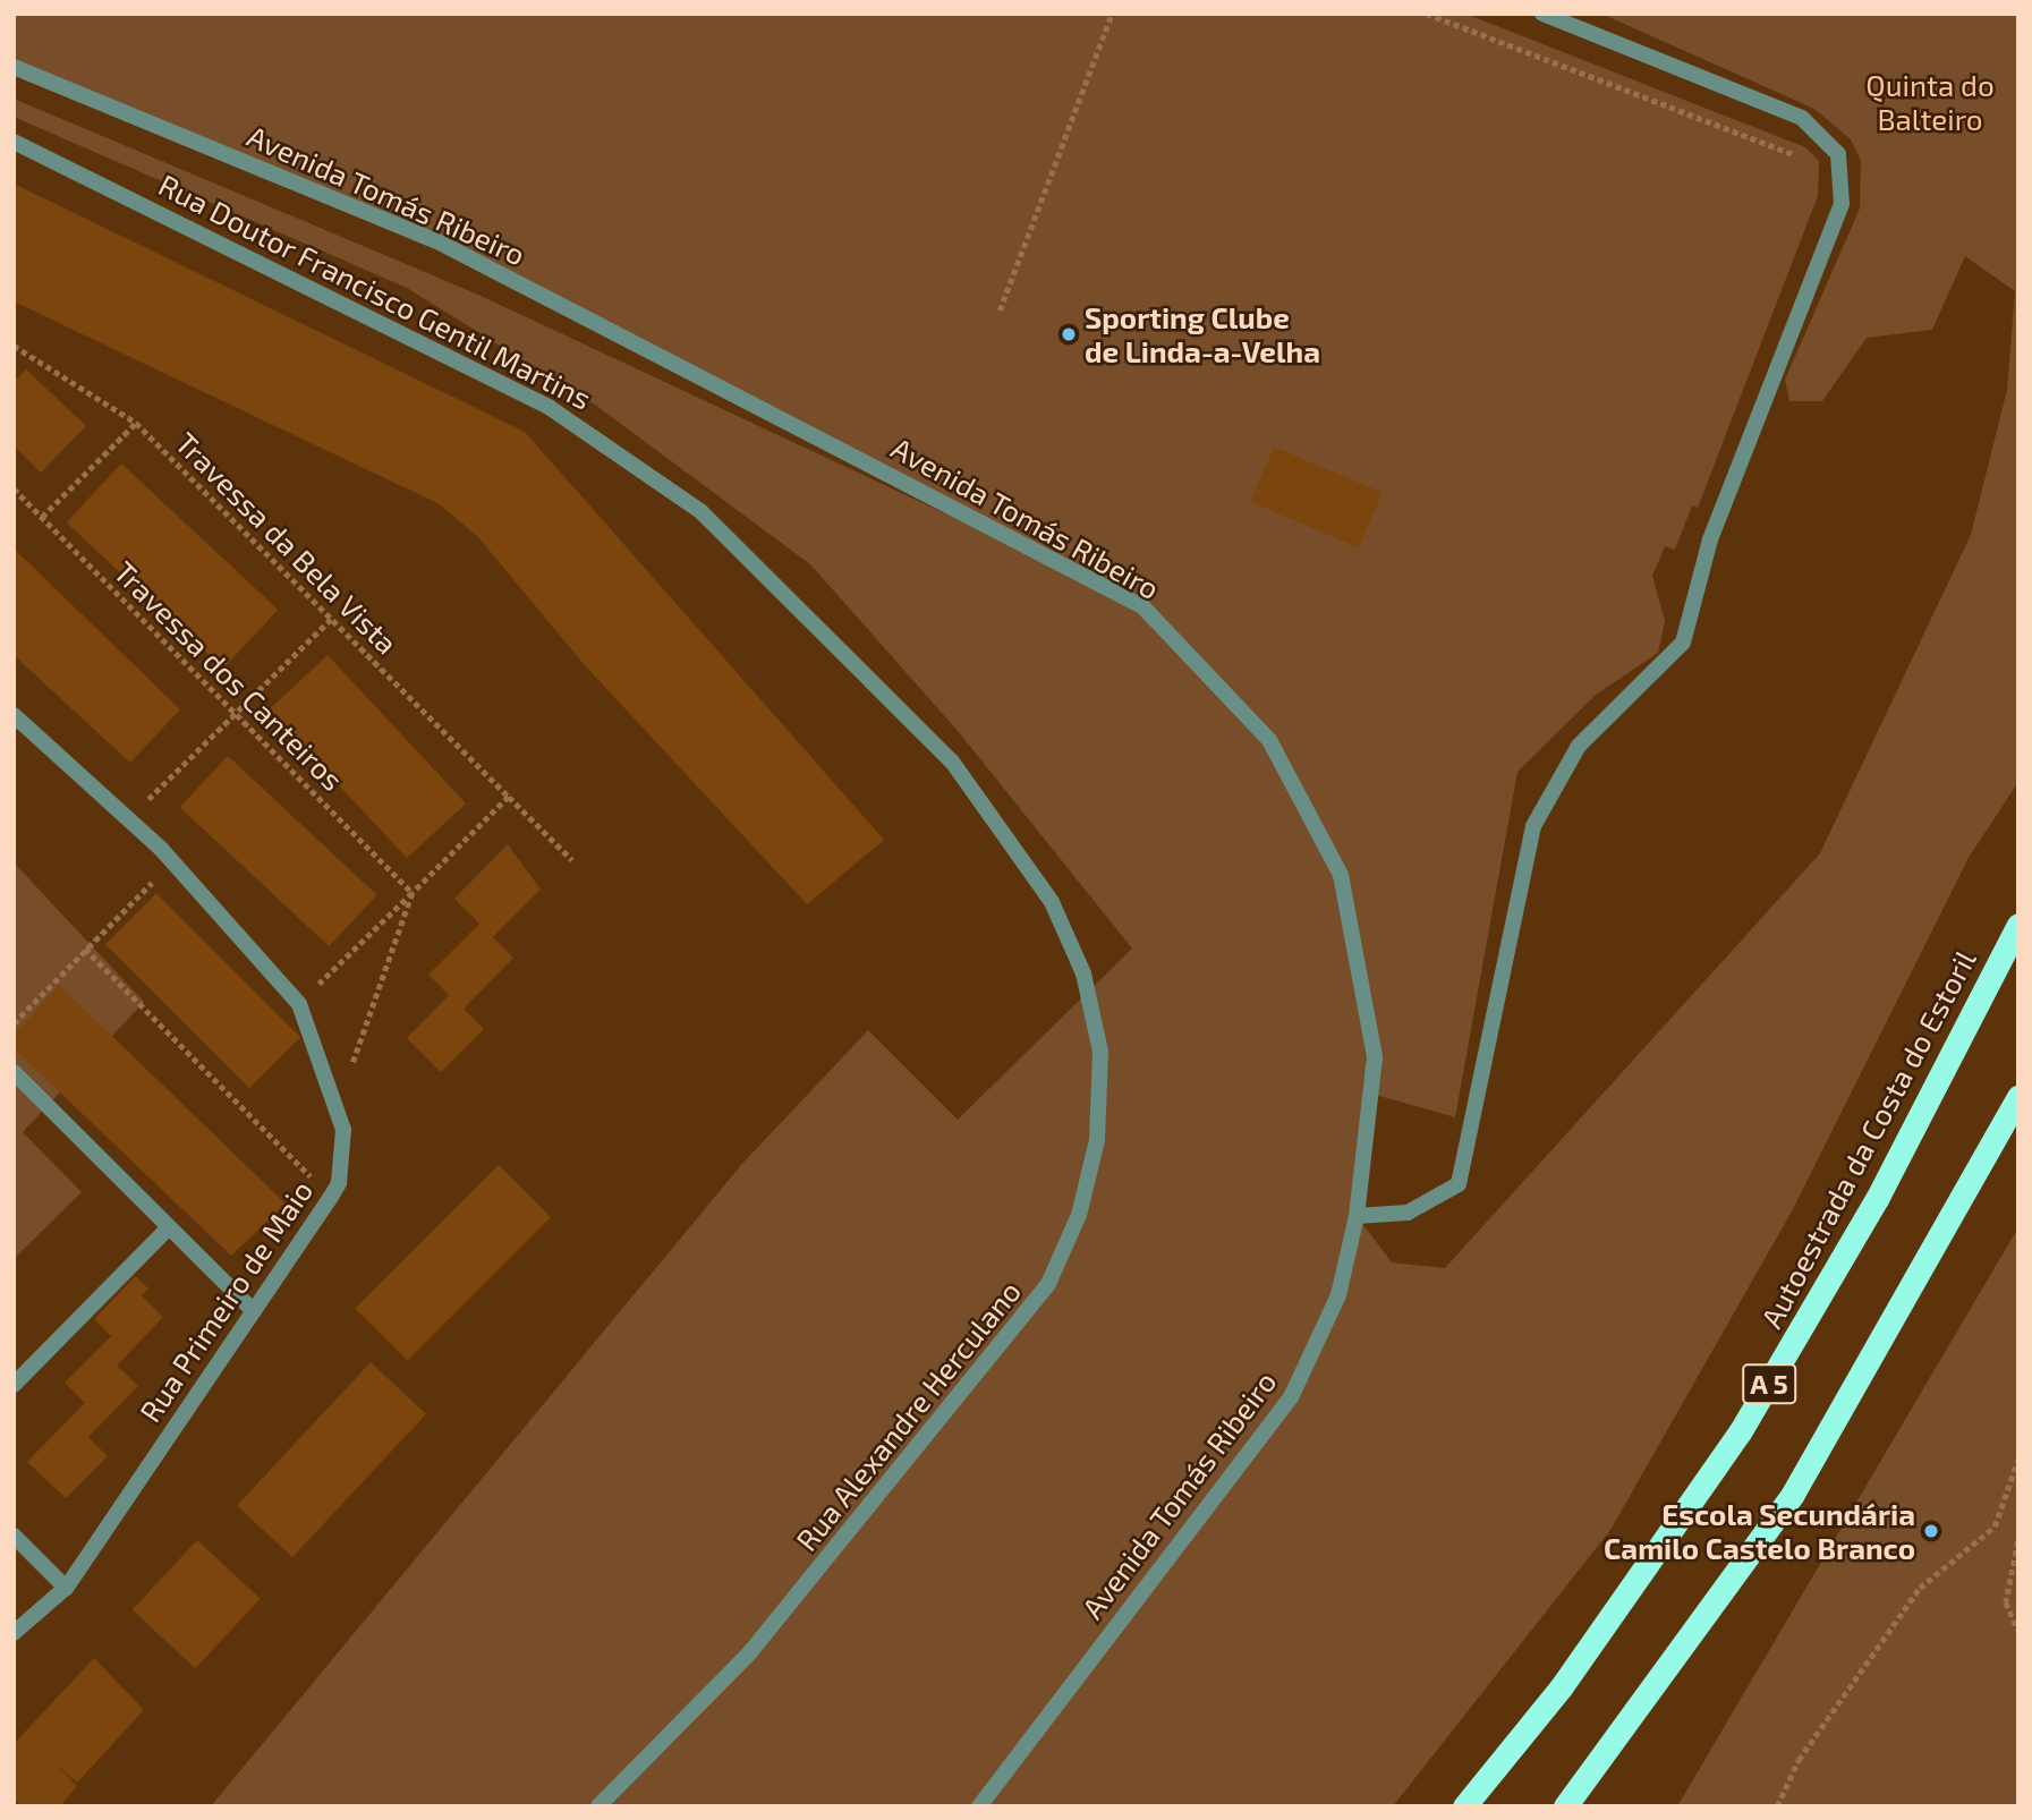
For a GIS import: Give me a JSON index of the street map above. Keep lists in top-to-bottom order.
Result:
{
  "streets": {
    "highway": ["Autoestrada da Costa do Estoril", "A 5"],
    "street": [
      "Avenida Tomás Ribeiro",
      "Rua Doutor Francisco Gentil Martins",
      "Rua Primeiro de Maio",
      "Rua Alexandre Herculano"
    ],
    "path": ["Travessa da Bela Vista", "Travessa dos Canteiros"]
  },
  "crossings": [
    ["Rua Doutor Francisco Gentil Martins", "Rua Alexandre Herculano"]
  ],
  "parks": ["Quinta do Balteiro"],
  "places": ["Sporting Clube de Linda-a-Velha", "Escola Secundária Camilo Castelo Branco"]
}
